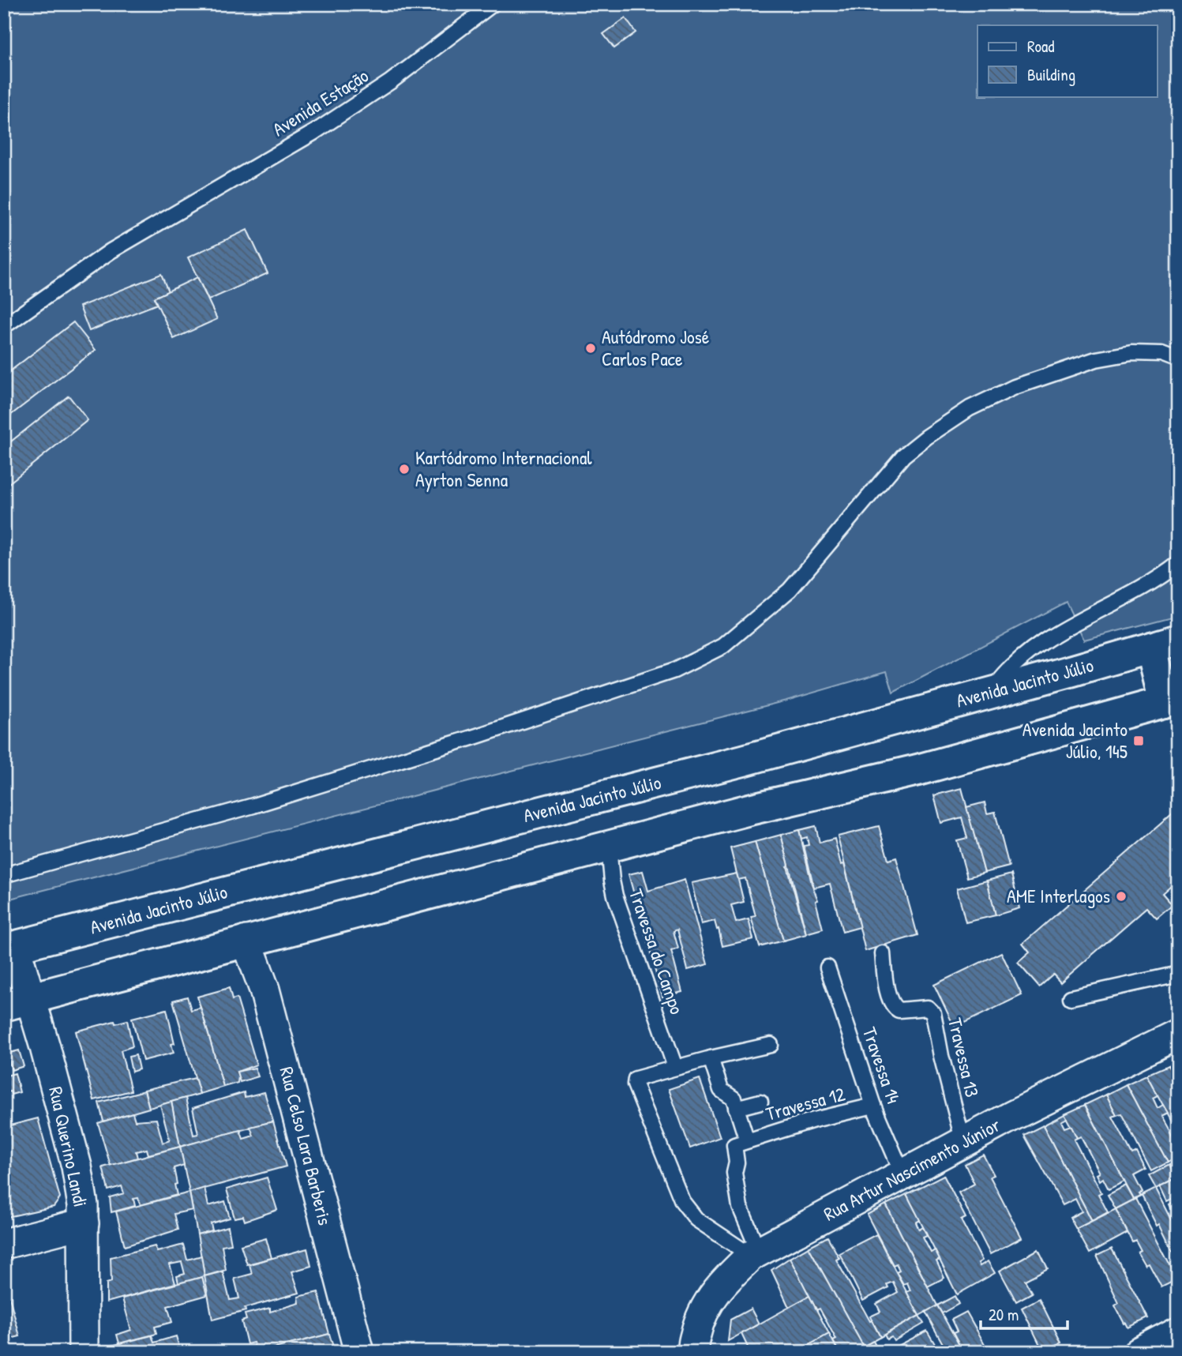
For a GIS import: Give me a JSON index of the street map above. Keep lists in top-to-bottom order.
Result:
{
  "streets": {
    "street": [
      "Avenida Jacinto Júlio",
      "Rua Celso Lara Barberis",
      "Rua Querino Landi",
      "Rua Artur Nascimento Júnior"
    ],
    "lane": [
      "Avenida Estação",
      "Travessa do Campo",
      "Travessa 13",
      "Travessa 14",
      "Travessa 12"
    ]
  },
  "crossings": [
    ["Avenida Jacinto Júlio", "Rua Querino Landi"],
    ["Travessa 13", "Rua Artur Nascimento Júnior"],
    ["Travessa 14", "Travessa 12"],
    ["Travessa 14", "Rua Artur Nascimento Júnior"]
  ],
  "places": {
    "other": ["Autódromo José Carlos Pace", "Kartódromo Internacional Ayrton Senna", "AME Interlagos"],
    "transit": ["Avenida Jacinto Júlio, 145"]
  },
  "legend": ["Road", "Building"],
  "scale_bar": "20 m"
}
